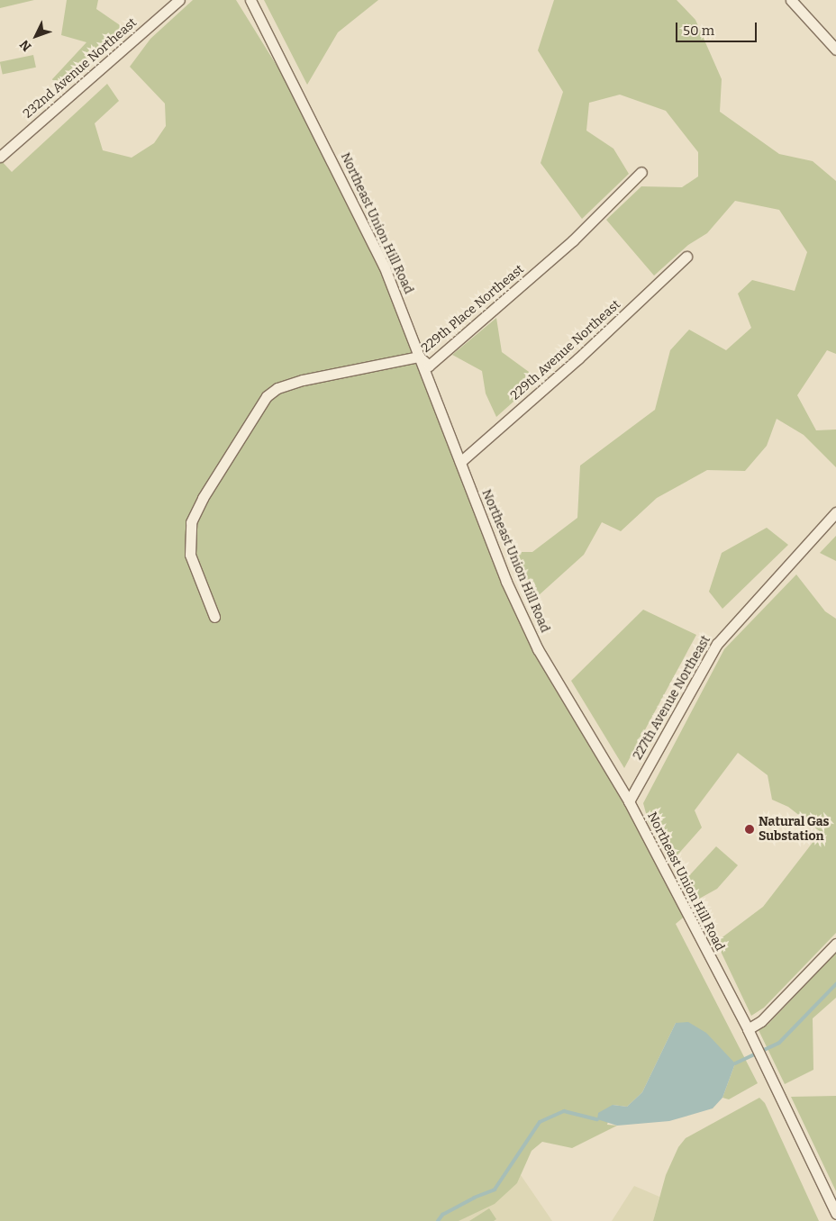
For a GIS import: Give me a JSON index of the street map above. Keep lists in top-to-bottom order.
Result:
{
  "streets": {
    "street": [
      "232nd Avenue Northeast",
      "Northeast Union Hill Road",
      "229th Place Northeast",
      "229th Avenue Northeast",
      "227th Avenue Northeast"
    ]
  },
  "crossings": [
    ["Northeast Union Hill Road", "229th Place Northeast"],
    ["Northeast Union Hill Road", "229th Avenue Northeast"],
    ["Northeast Union Hill Road", "227th Avenue Northeast"]
  ],
  "places": ["Natural Gas Substation"],
  "scale_bar": "50 m",
  "north": "bottom left"
}
